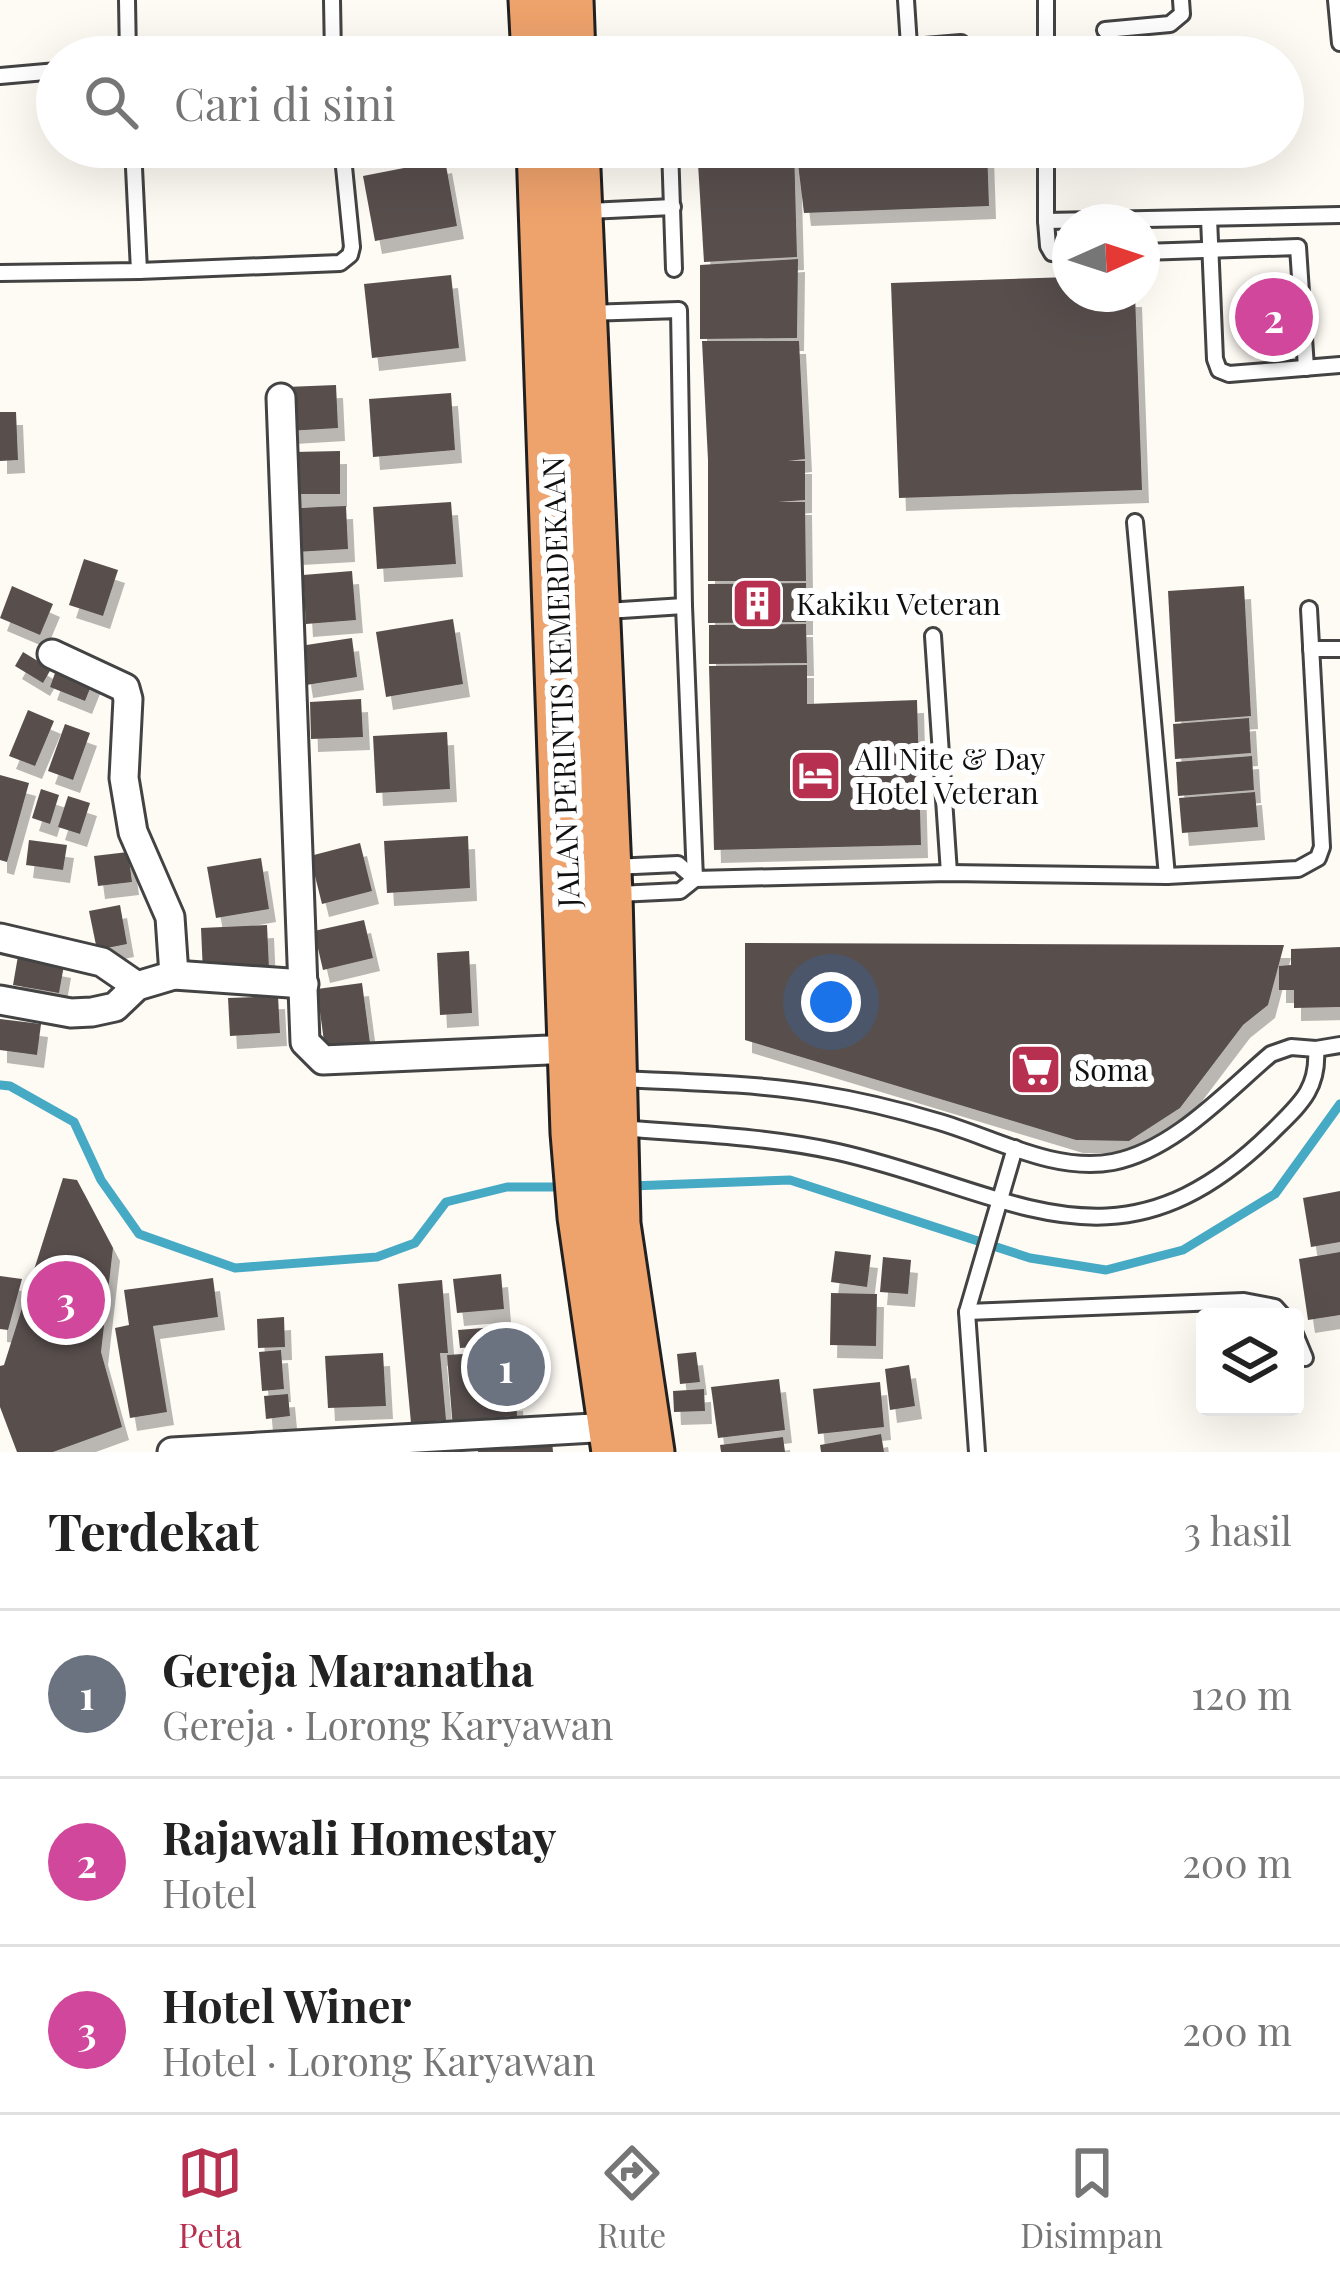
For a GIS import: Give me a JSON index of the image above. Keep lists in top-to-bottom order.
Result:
{
  "streets": {
    "highway": ["JALAN PERINTIS KEMERDEKAAN"]
  },
  "places": {
    "building": ["Kakiku Veteran"],
    "hotel": ["All Nite & Day Hotel Veteran"],
    "supermarket": ["Soma"]
  },
  "north": "right",
  "page": {
    "search": "Cari di sini",
    "pins": ["2", "3", "1"],
    "heading": ["Terdekat", "3 hasil"],
    "list": [
      {
        "mark": "1",
        "name": "Gereja Maranatha",
        "note": "Gereja · Lorong Karyawan",
        "value": "120 m"
      },
      {
        "mark": "2",
        "name": "Rajawali Homestay",
        "note": "Hotel",
        "value": "200 m"
      },
      {
        "mark": "3",
        "name": "Hotel Winer",
        "note": "Hotel · Lorong Karyawan",
        "value": "200 m"
      }
    ],
    "nav": ["Peta", "Rute", "Disimpan"]
  }
}
